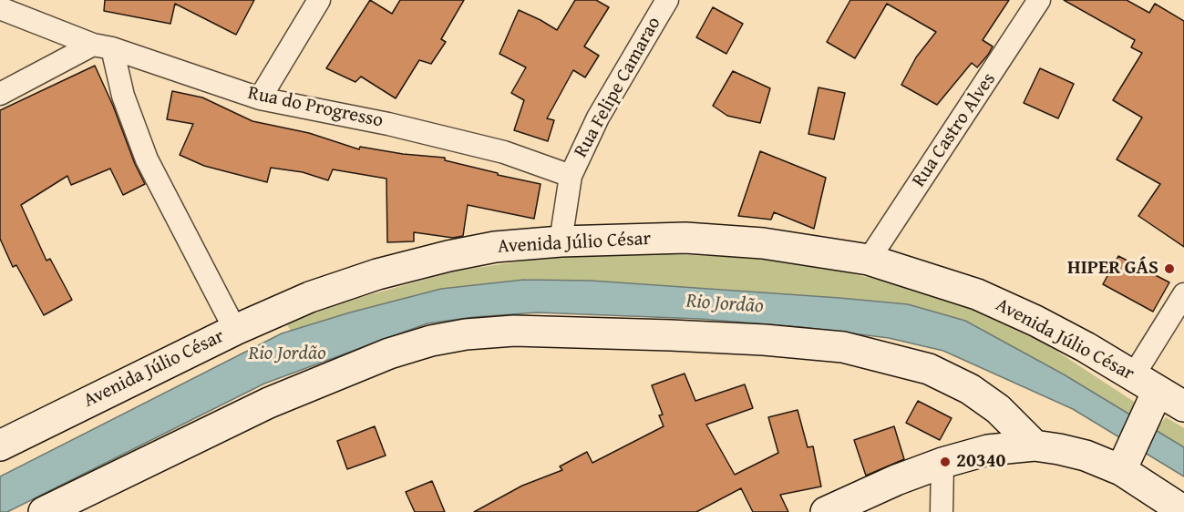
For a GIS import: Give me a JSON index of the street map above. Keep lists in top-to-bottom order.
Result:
{
  "streets": {
    "street": [
      "Rua Felipe Camarao",
      "Rua do Progresso",
      "Rua Castro Alves",
      "Avenida Júlio César"
    ]
  },
  "crossings": [
    ["Rua Felipe Camarao", "Rua do Progresso"],
    ["Rua Castro Alves", "Avenida Júlio César"]
  ],
  "water": ["Rio Jordão"],
  "places": ["HIPER GÁS", "20340"]
}
